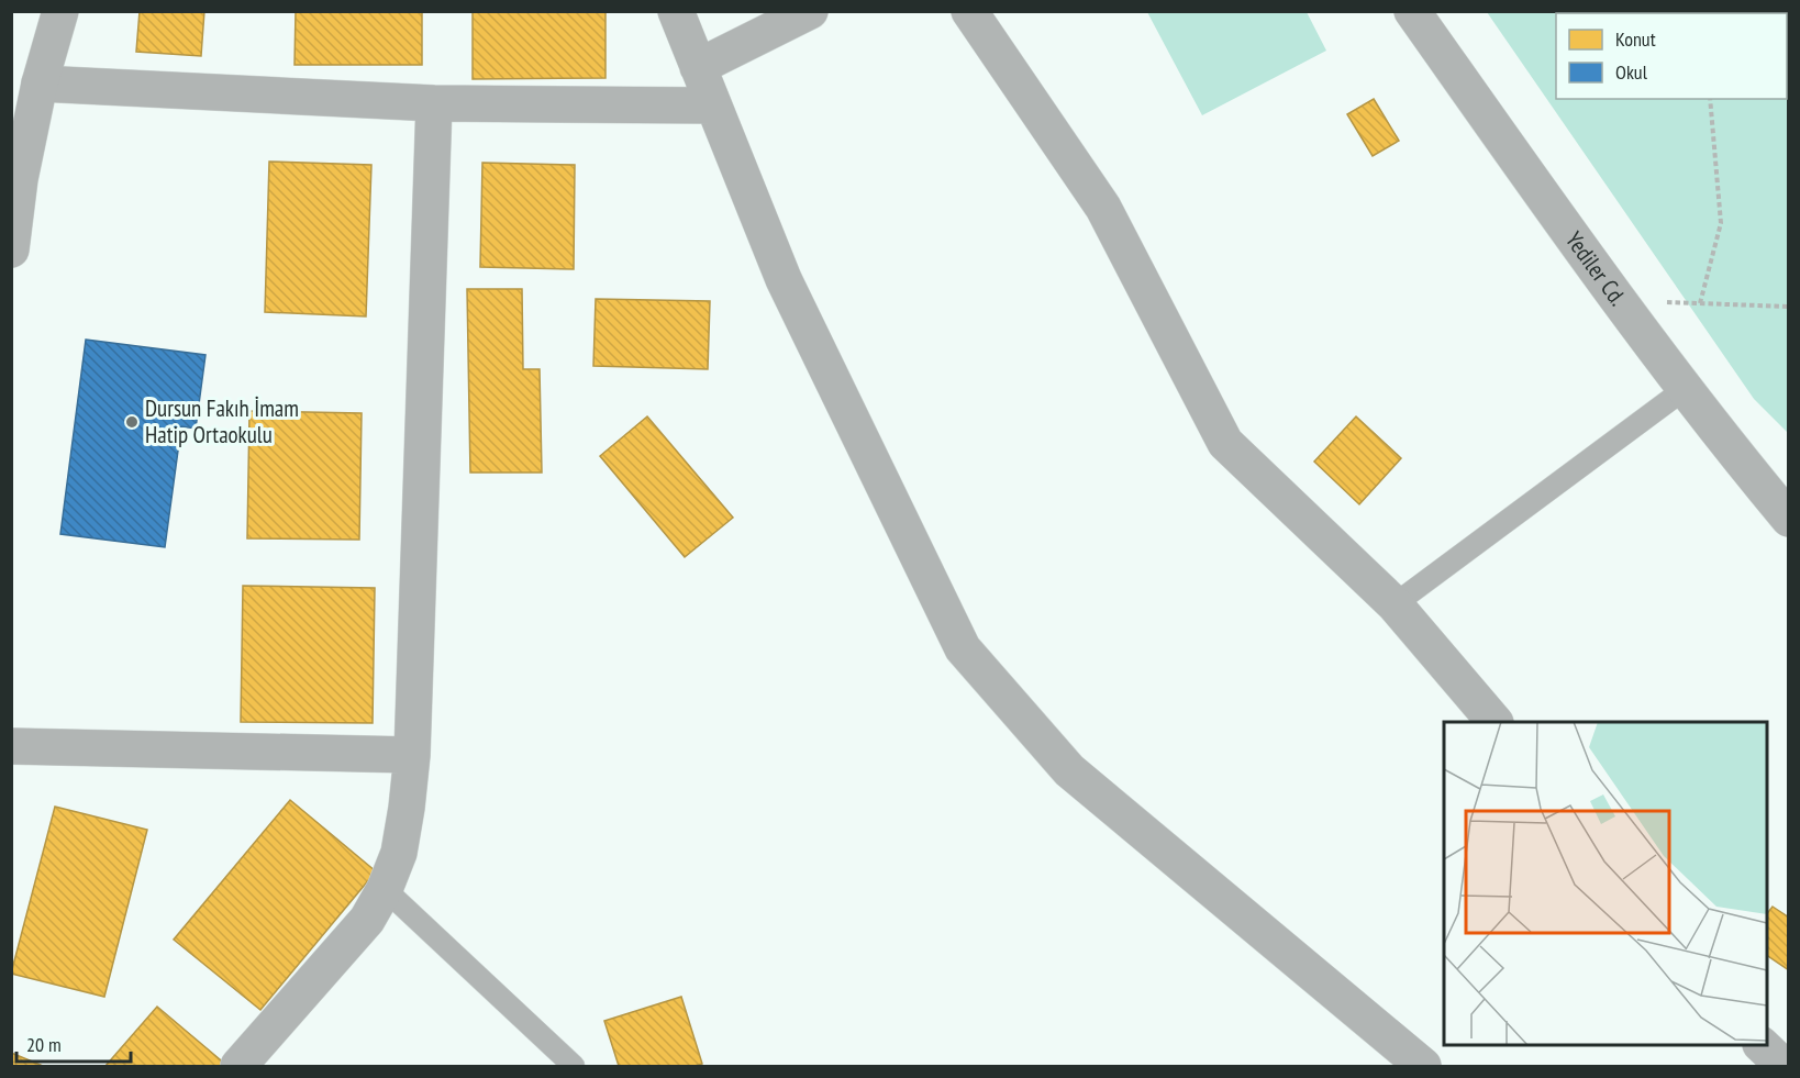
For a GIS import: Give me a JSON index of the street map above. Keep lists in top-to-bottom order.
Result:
{
  "streets": {
    "street": ["Yediler Cd."]
  },
  "places": ["Dursun Fakıh İmam Hatip Ortaokulu"],
  "legend": ["Konut", "Okul"],
  "scale_bar": "20 m"
}
